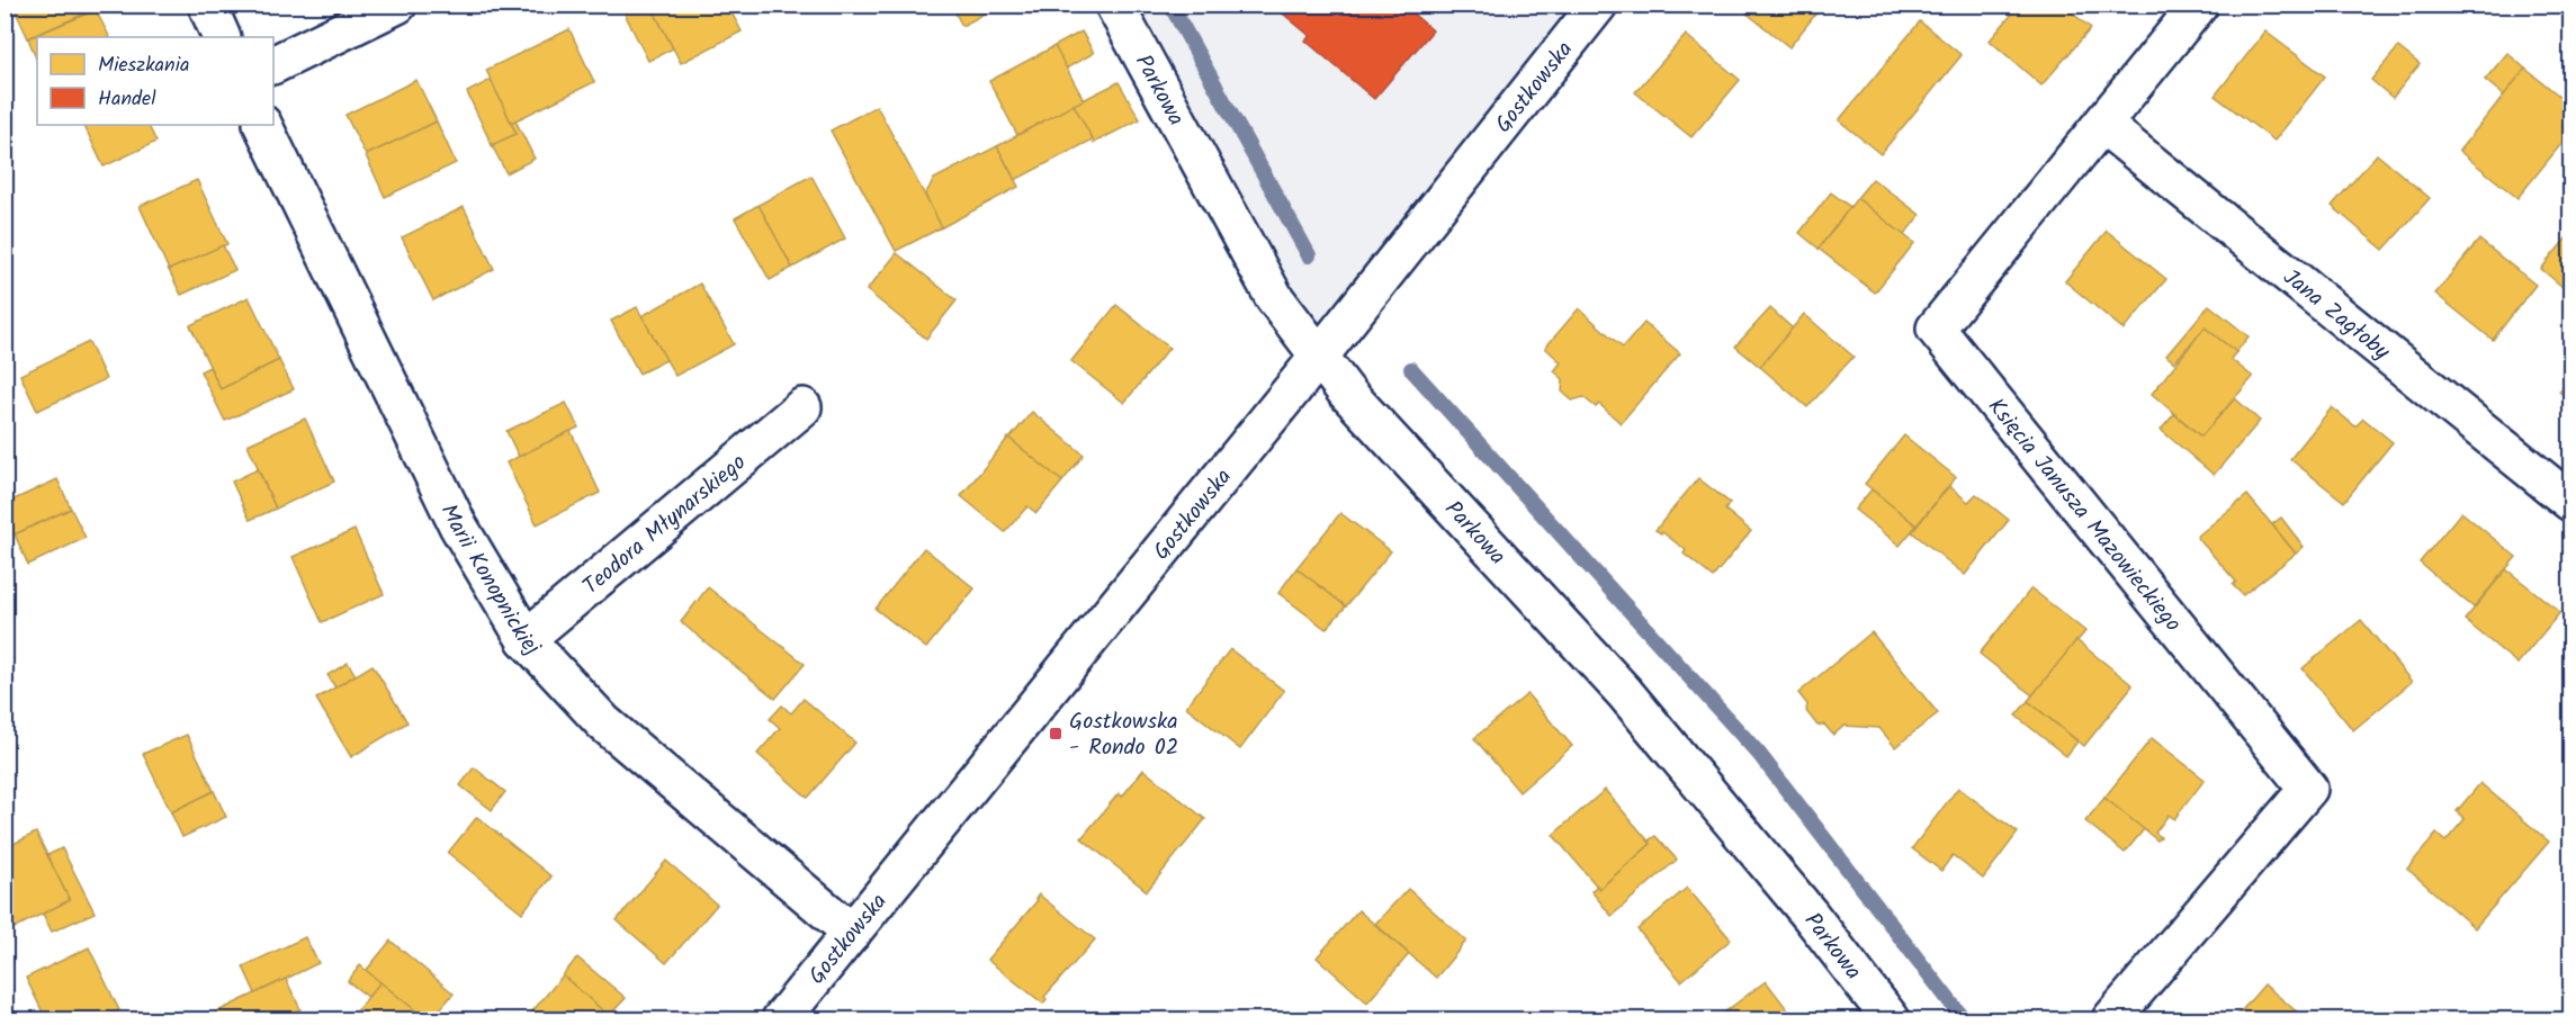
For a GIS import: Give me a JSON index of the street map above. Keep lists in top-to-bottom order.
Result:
{
  "streets": {
    "street": [
      "Gostkowska",
      "Parkowa",
      "Jana Zagłoby",
      "Księcia Janusza Mazowieckiego",
      "Teodora Młynarskiego",
      "Marii Konopnickiej"
    ]
  },
  "crossings": [
    ["Gostkowska", "Parkowa"],
    ["Gostkowska", "Marii Konopnickiej"],
    ["Jana Zagłoby", "Księcia Janusza Mazowieckiego"],
    ["Teodora Młynarskiego", "Marii Konopnickiej"]
  ],
  "places": {
    "transit": ["Gostkowska - Rondo 02"]
  },
  "legend": ["Mieszkania", "Handel"]
}
